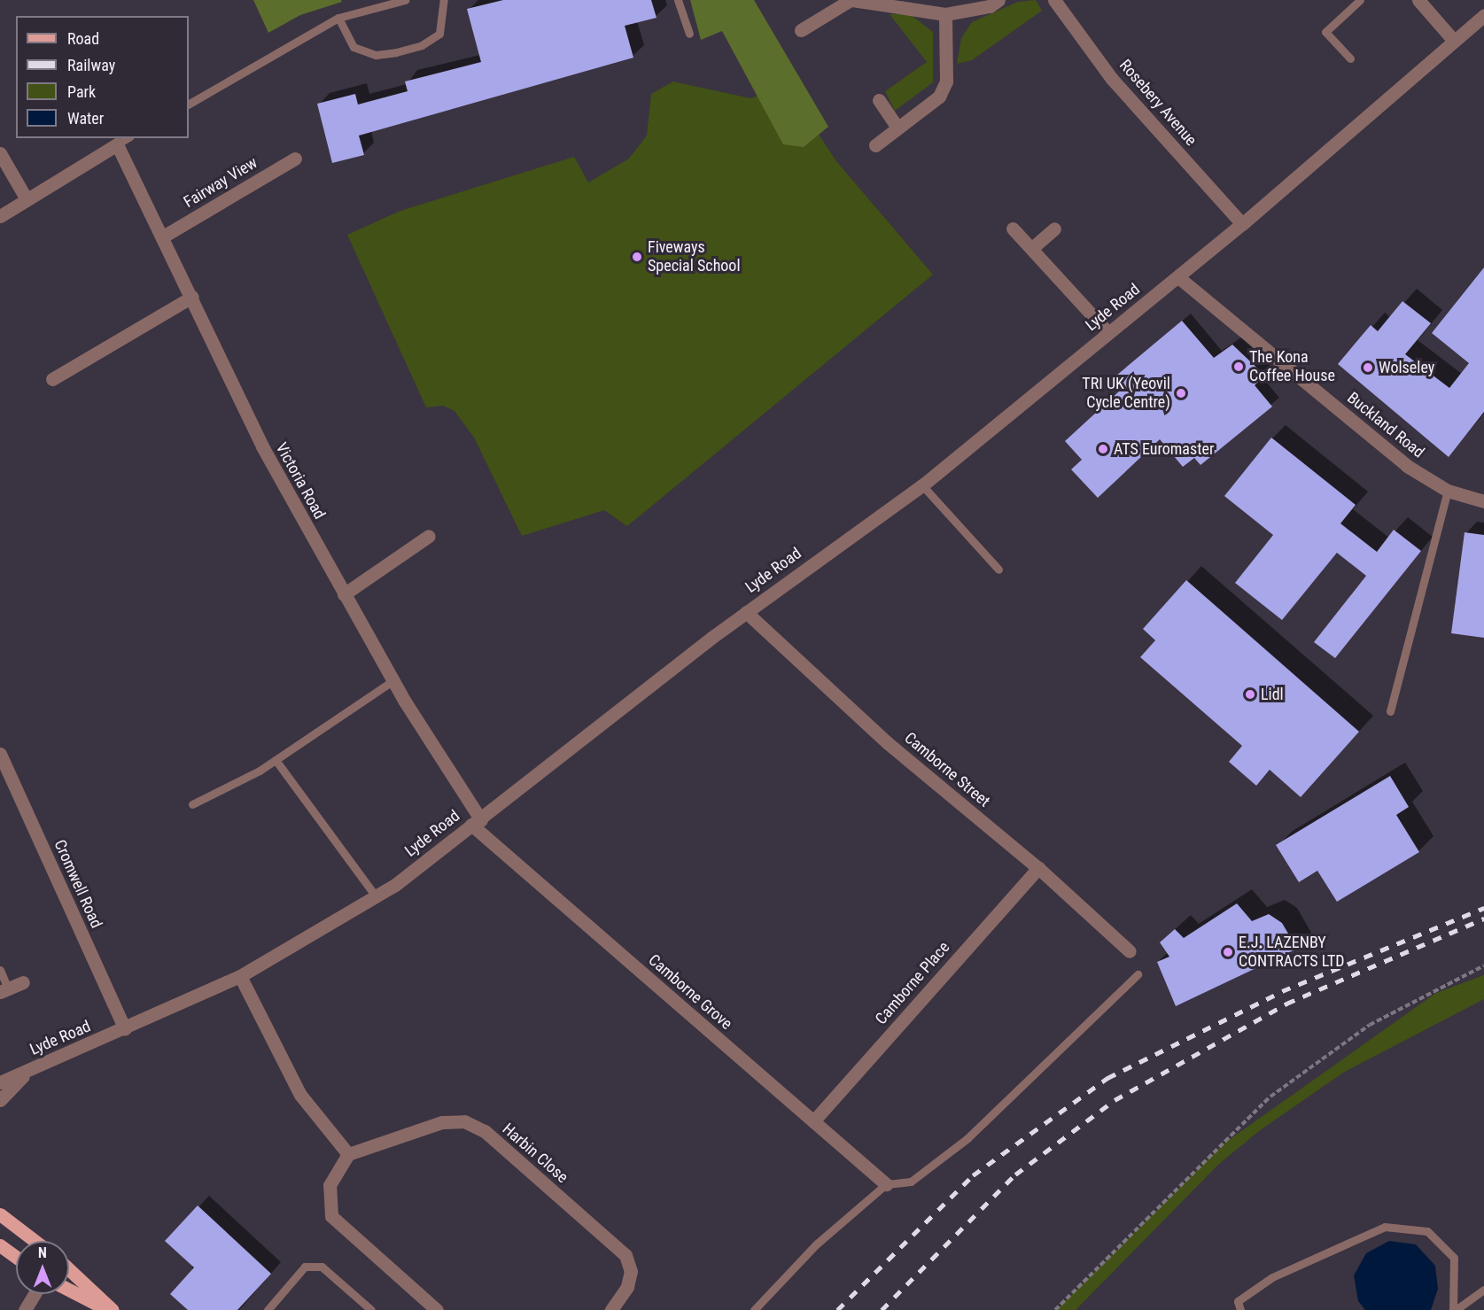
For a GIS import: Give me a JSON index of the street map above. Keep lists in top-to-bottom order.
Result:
{
  "streets": {
    "street": [
      "Rosebery Avenue",
      "Fairway View",
      "Lyde Road",
      "Buckland Road",
      "Victoria Road",
      "Camborne Street",
      "Cromwell Road",
      "Camborne Place",
      "Camborne Grove",
      "Harbin Close"
    ]
  },
  "crossings": [
    ["Rosebery Avenue", "Lyde Road"],
    ["Fairway View", "Victoria Road"],
    ["Lyde Road", "Buckland Road"],
    ["Lyde Road", "Victoria Road"],
    ["Lyde Road", "Camborne Street"],
    ["Lyde Road", "Cromwell Road"],
    ["Lyde Road", "Camborne Grove"],
    ["Victoria Road", "Camborne Grove"],
    ["Camborne Street", "Camborne Place"],
    ["Camborne Place", "Camborne Grove"]
  ],
  "places": [
    "Fiveways Special School",
    "The Kona Coffee House",
    "Wolseley",
    "TRI UK (Yeovil Cycle Centre)",
    "ATS Euromaster",
    "Lidl",
    "E.J. LAZENBY CONTRACTS LTD"
  ],
  "legend": [
    "Road",
    "Railway",
    "Park",
    "Water"
  ],
  "north": "top"
}
